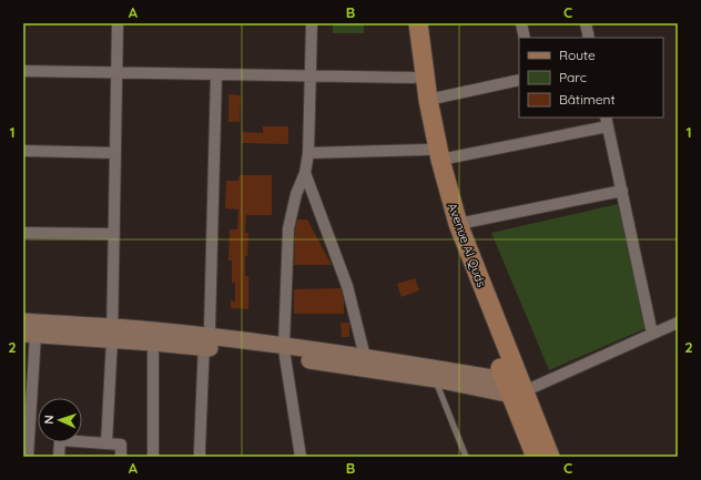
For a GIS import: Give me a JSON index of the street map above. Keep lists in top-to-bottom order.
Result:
{
  "streets": {
    "main road": ["Avenue Al Quds"]
  },
  "legend": ["Route", "Parc", "Bâtiment"],
  "north": "left",
  "grid": {
    "columns": ["A", "B", "C"],
    "rows": ["1", "2"]
  }
}
